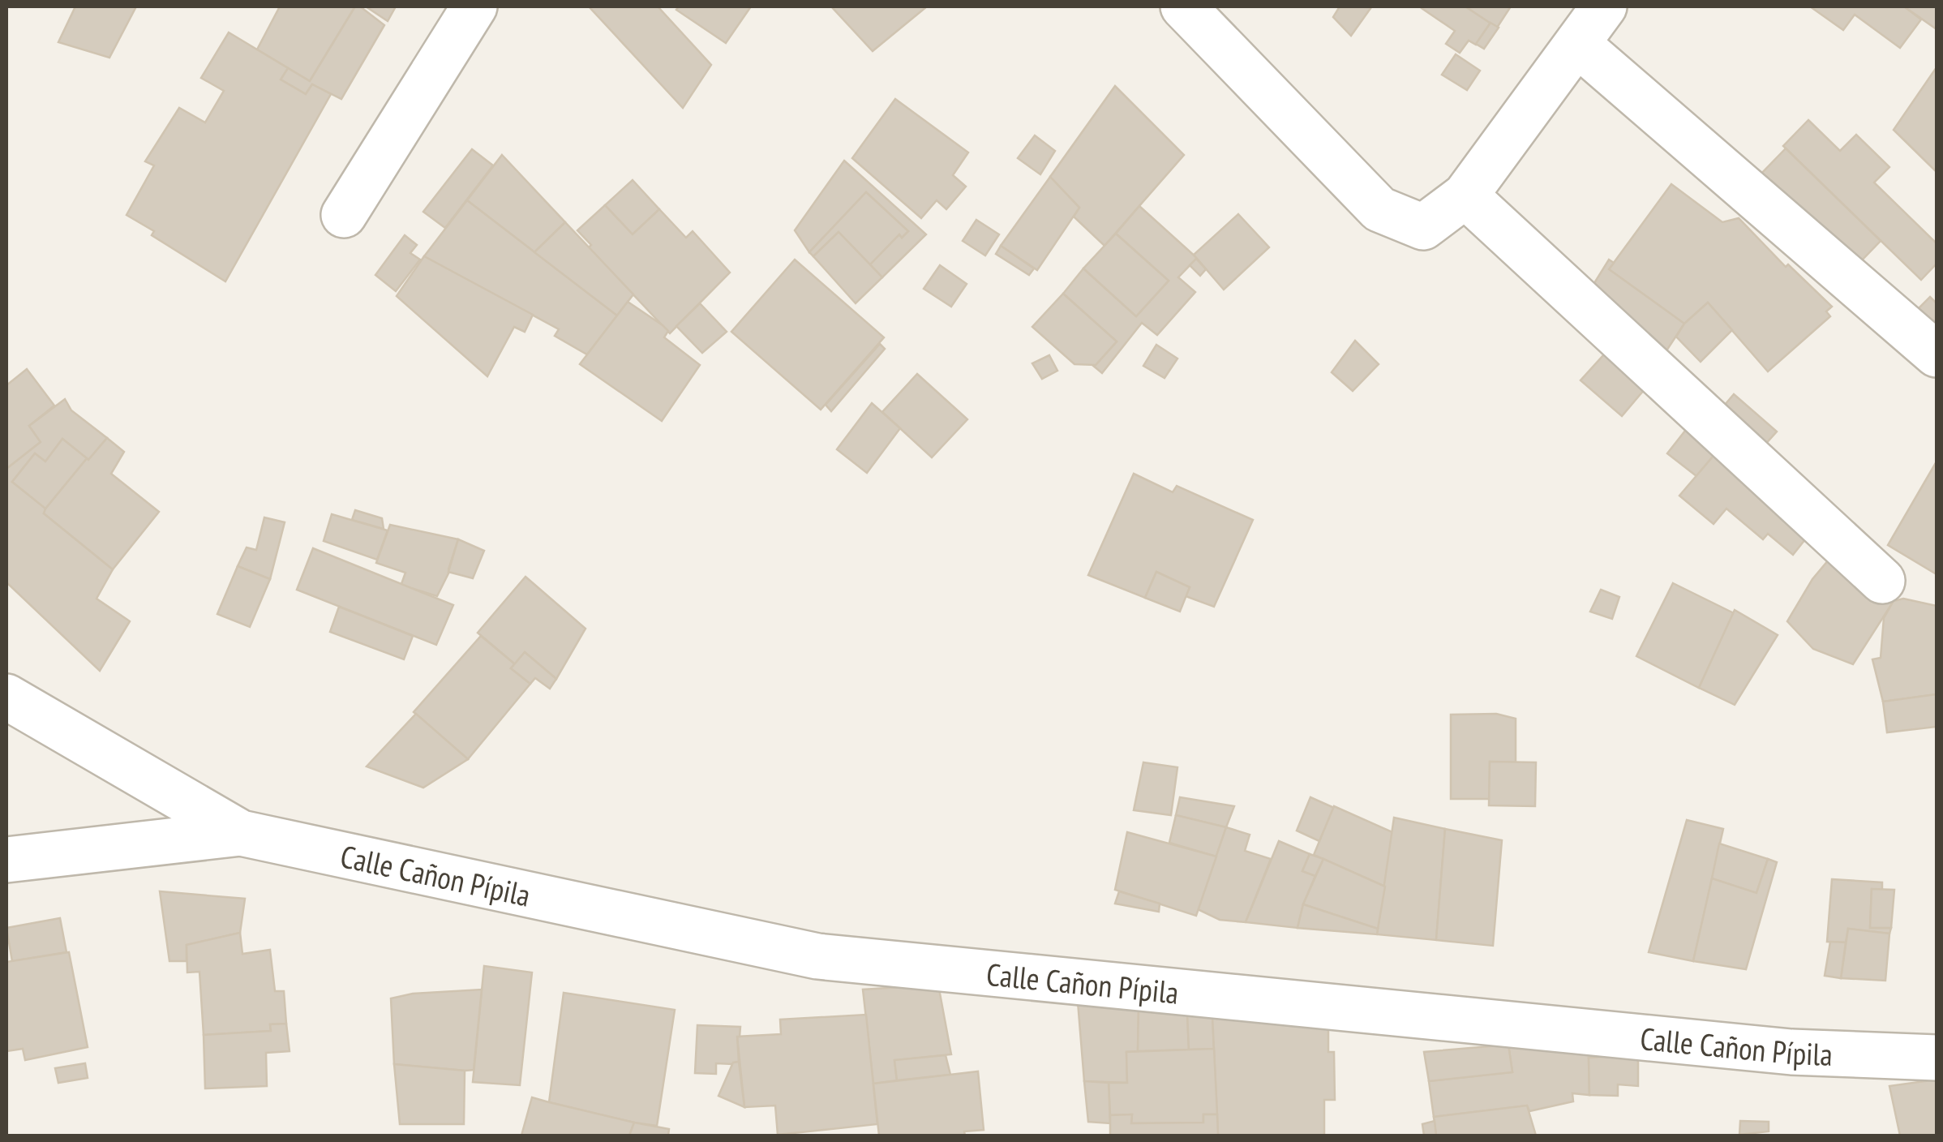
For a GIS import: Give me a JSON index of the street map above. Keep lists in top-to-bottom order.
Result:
{
  "streets": {
    "street": ["Calle Cañon Pípila"]
  }
}
